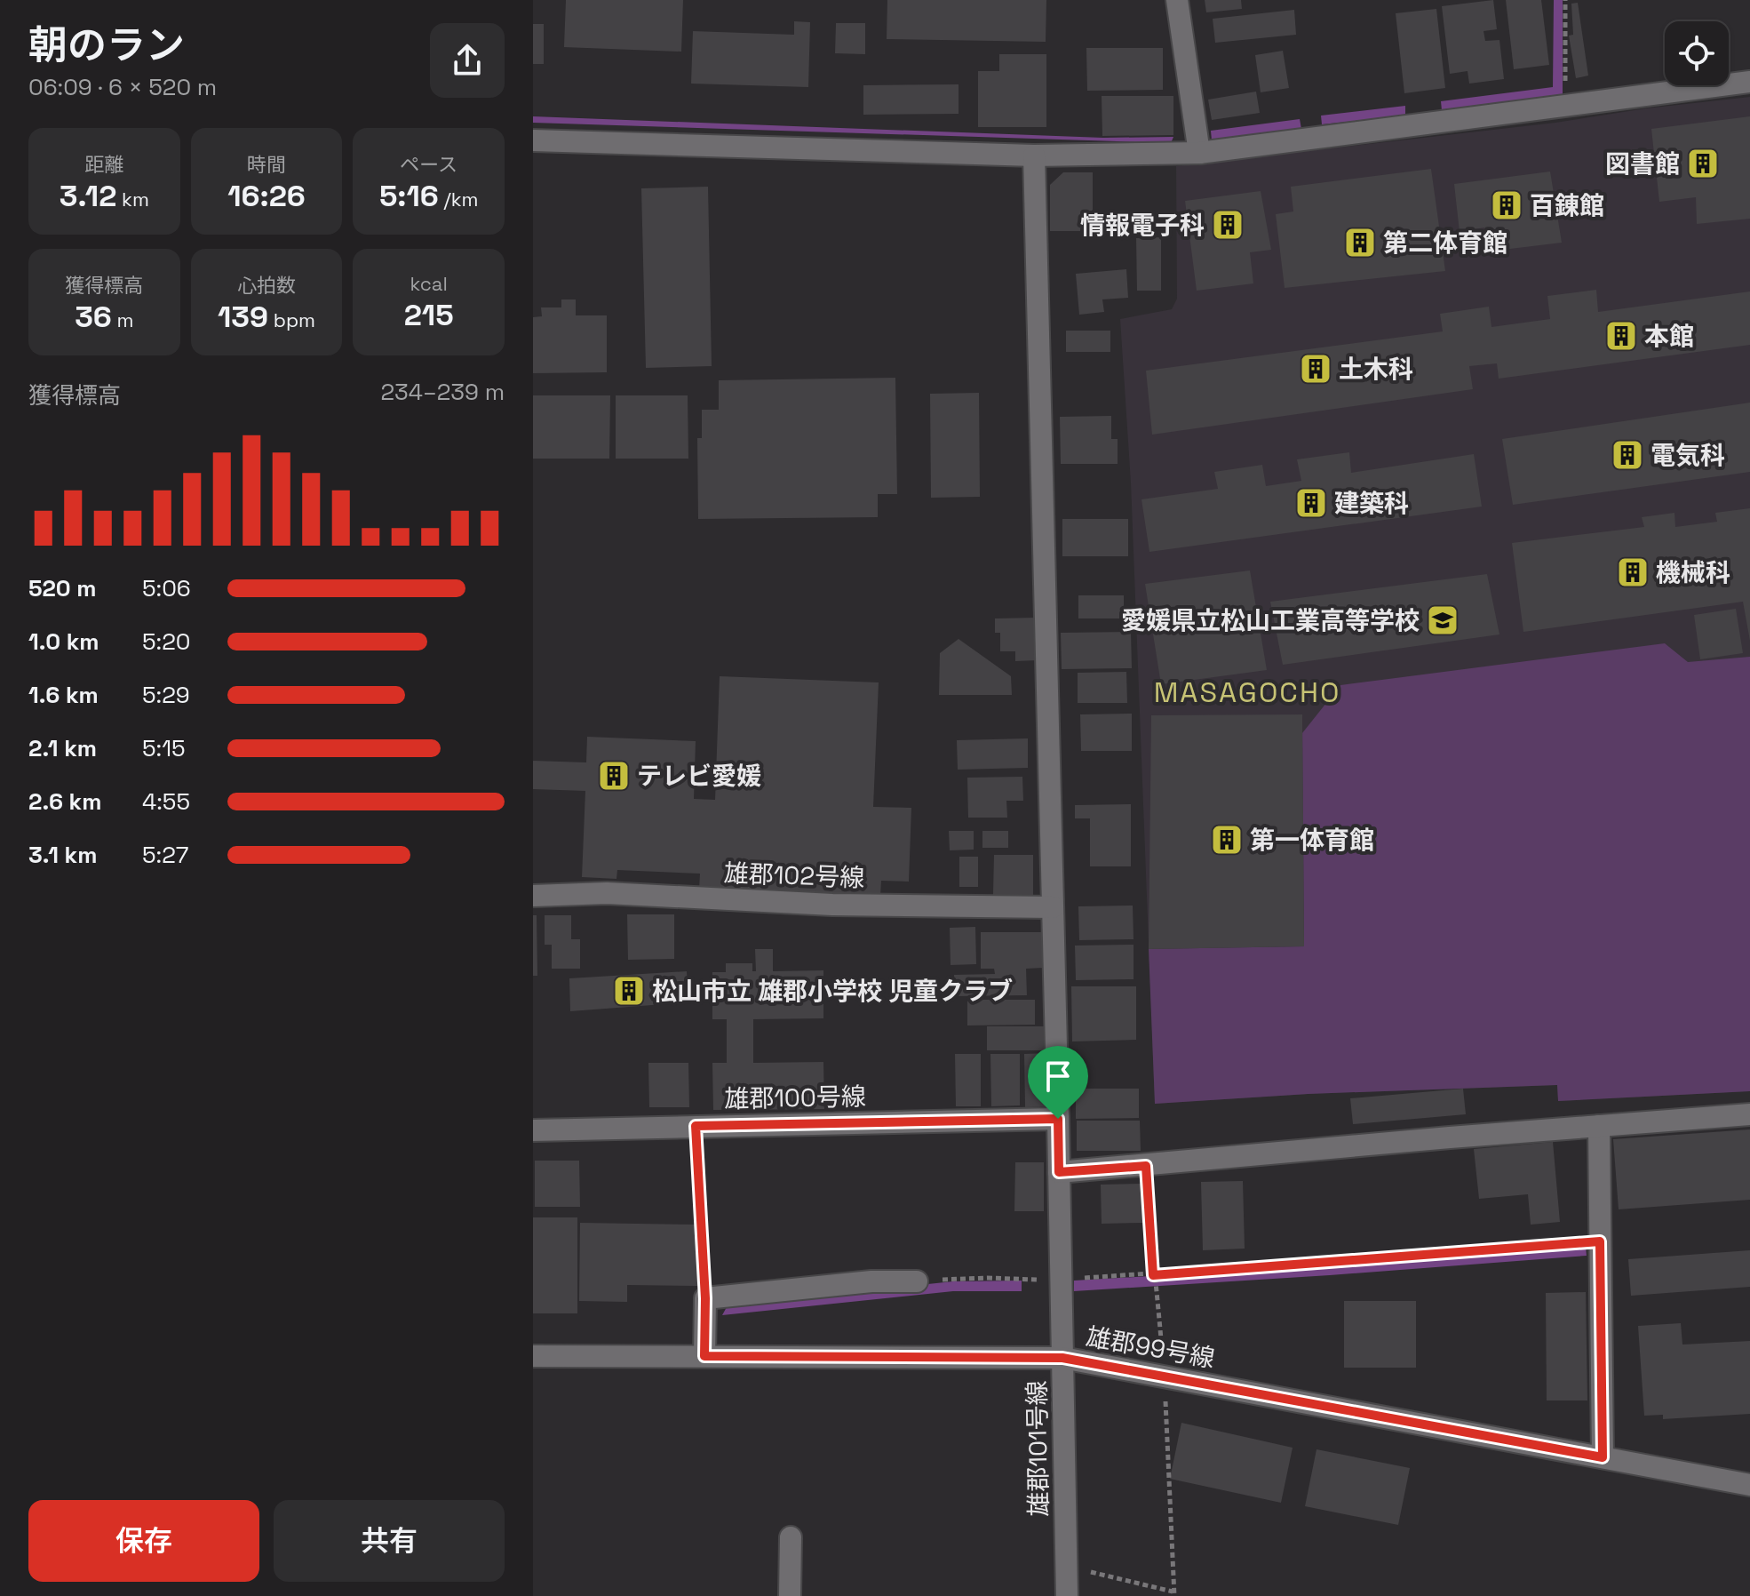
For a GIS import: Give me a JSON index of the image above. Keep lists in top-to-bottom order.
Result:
{
  "streets": {
    "street": [
      "雄郡102号線",
      "雄郡100号線",
      "雄郡99号線",
      "雄郡101号線"
    ]
  },
  "crossings": [
    ["雄郡102号線", "雄郡101号線"],
    ["雄郡100号線", "雄郡101号線"],
    ["雄郡99号線", "雄郡101号線"]
  ],
  "districts": ["MASAGOCHO"],
  "places": {
    "building": [
      "図書館",
      "百錬館",
      "情報電子科",
      "第二体育館",
      "本館",
      "土木科",
      "電気科",
      "建築科",
      "機械科",
      "テレビ愛媛",
      "第一体育館",
      "松山市立 雄郡小学校 児童クラブ"
    ],
    "school or university": ["愛媛県立松山工業高等学校"]
  },
  "page": {
    "heading": ["朝のラン", "06:09 · 6 × 520 m"],
    "stats": [
      ["距離", "3.12 km"],
      ["時間", "16:26"],
      ["ペース", "5:16 /km"],
      ["獲得標高", "36 m"],
      ["心拍数", "139 bpm"],
      ["kcal", "215"]
    ],
    "chart": ["獲得標高", "234–239 m"],
    "list": [
      {
        "name": "520 m",
        "note": "5:06"
      },
      {
        "name": "1.0 km",
        "note": "5:20"
      },
      {
        "name": "1.6 km",
        "note": "5:29"
      },
      {
        "name": "2.1 km",
        "note": "5:15"
      },
      {
        "name": "2.6 km",
        "note": "4:55"
      },
      {
        "name": "3.1 km",
        "note": "5:27"
      }
    ],
    "buttons": ["保存", "共有"]
  }
}
